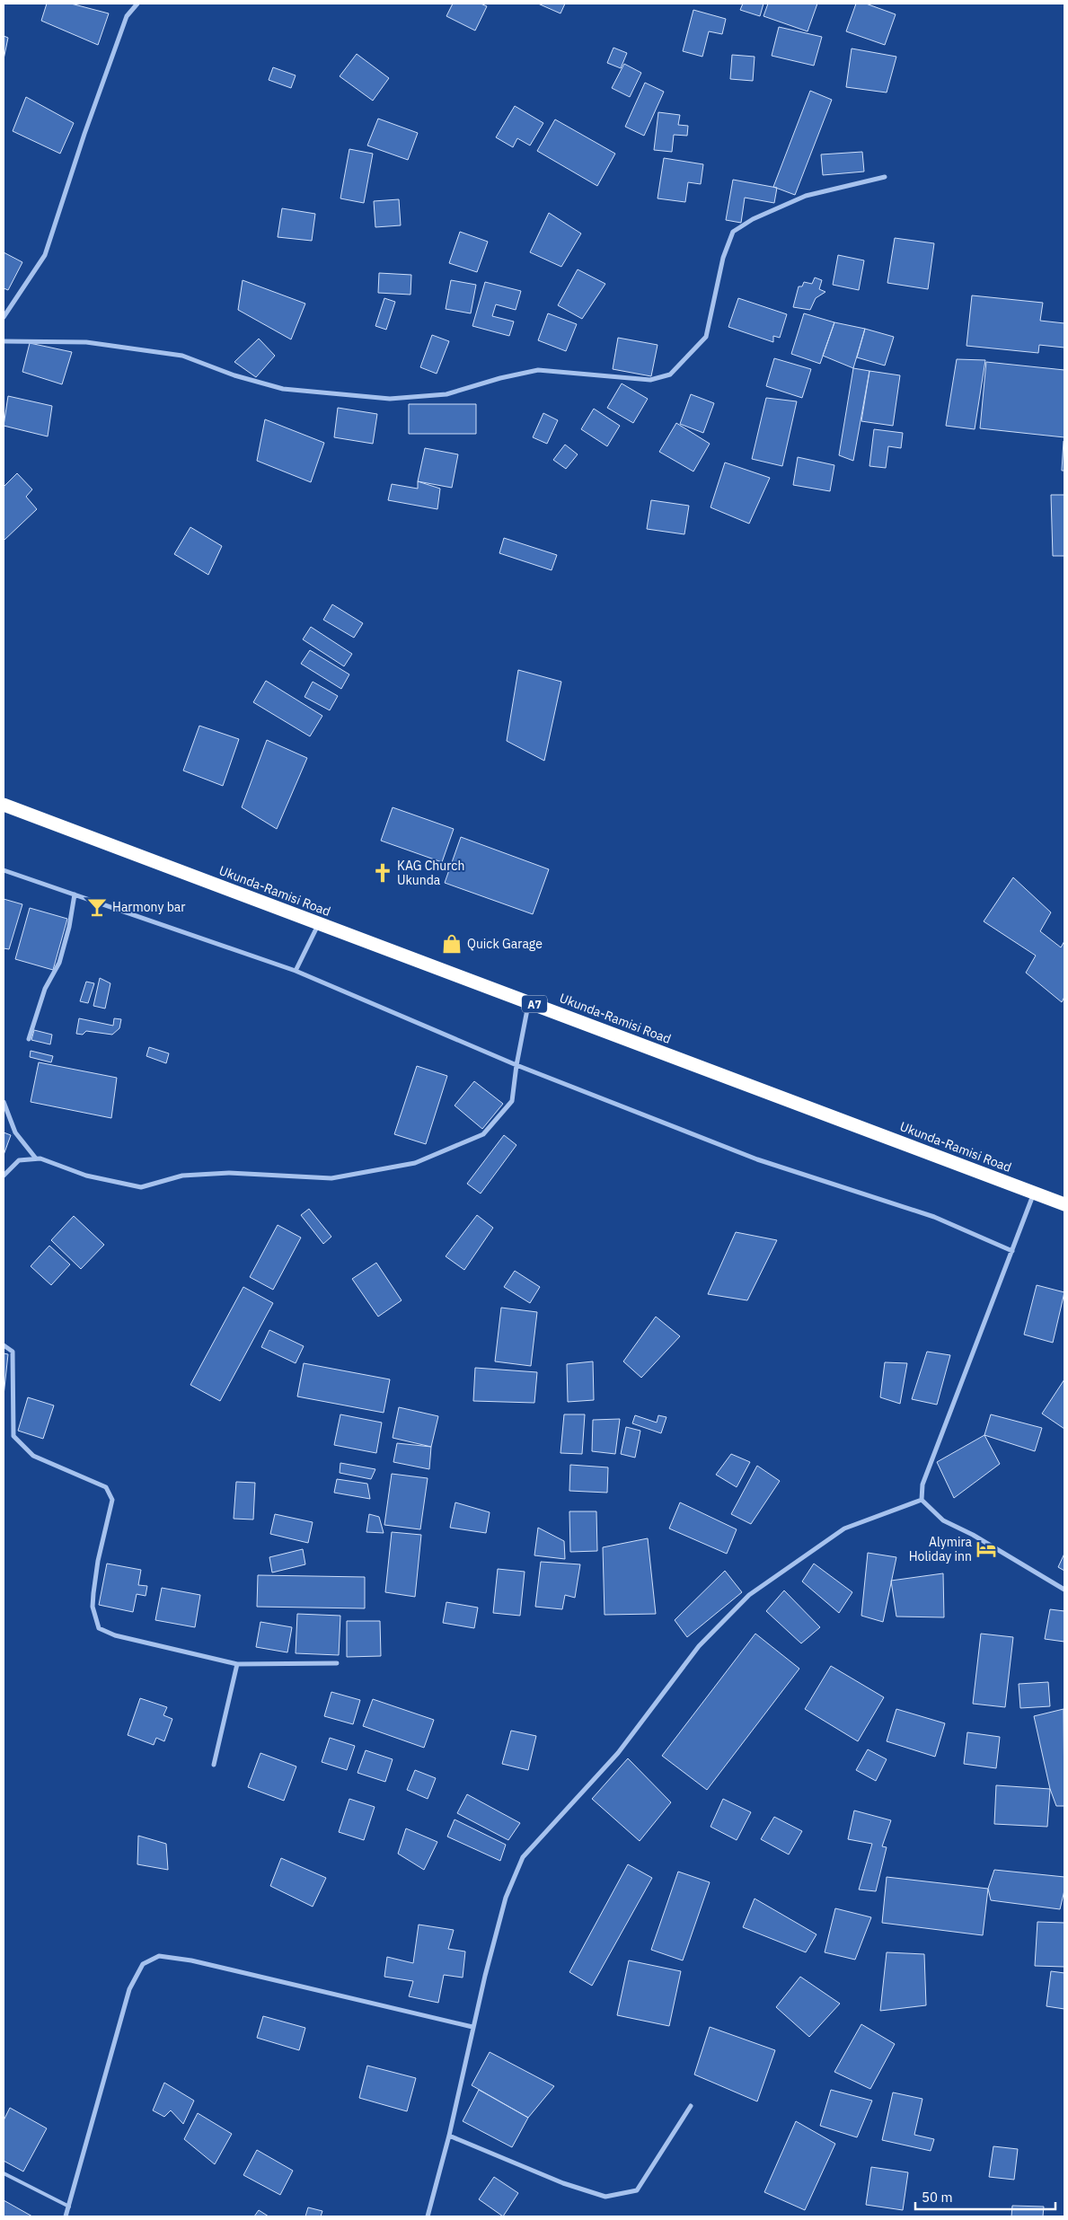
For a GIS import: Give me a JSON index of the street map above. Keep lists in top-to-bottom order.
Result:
{
  "streets": {
    "highway": ["Ukunda-Ramisi Road", "A7"]
  },
  "places": {
    "church": ["KAG Church Ukunda"],
    "bar": ["Harmony bar"],
    "shop": ["Quick Garage"],
    "hotel": ["Alymira Holiday inn"]
  },
  "scale_bar": "50 m"
}
